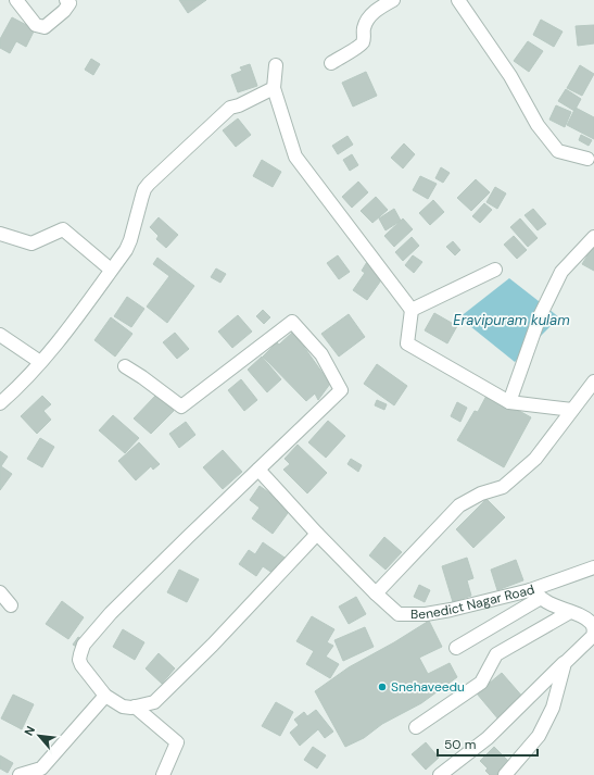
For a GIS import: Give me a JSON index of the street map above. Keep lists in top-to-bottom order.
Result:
{
  "streets": {
    "street": ["Benedict Nagar Road"]
  },
  "water": ["Eravipuram kulam"],
  "places": ["Snehaveedu"],
  "scale_bar": "50 m",
  "north": "top left"
}
